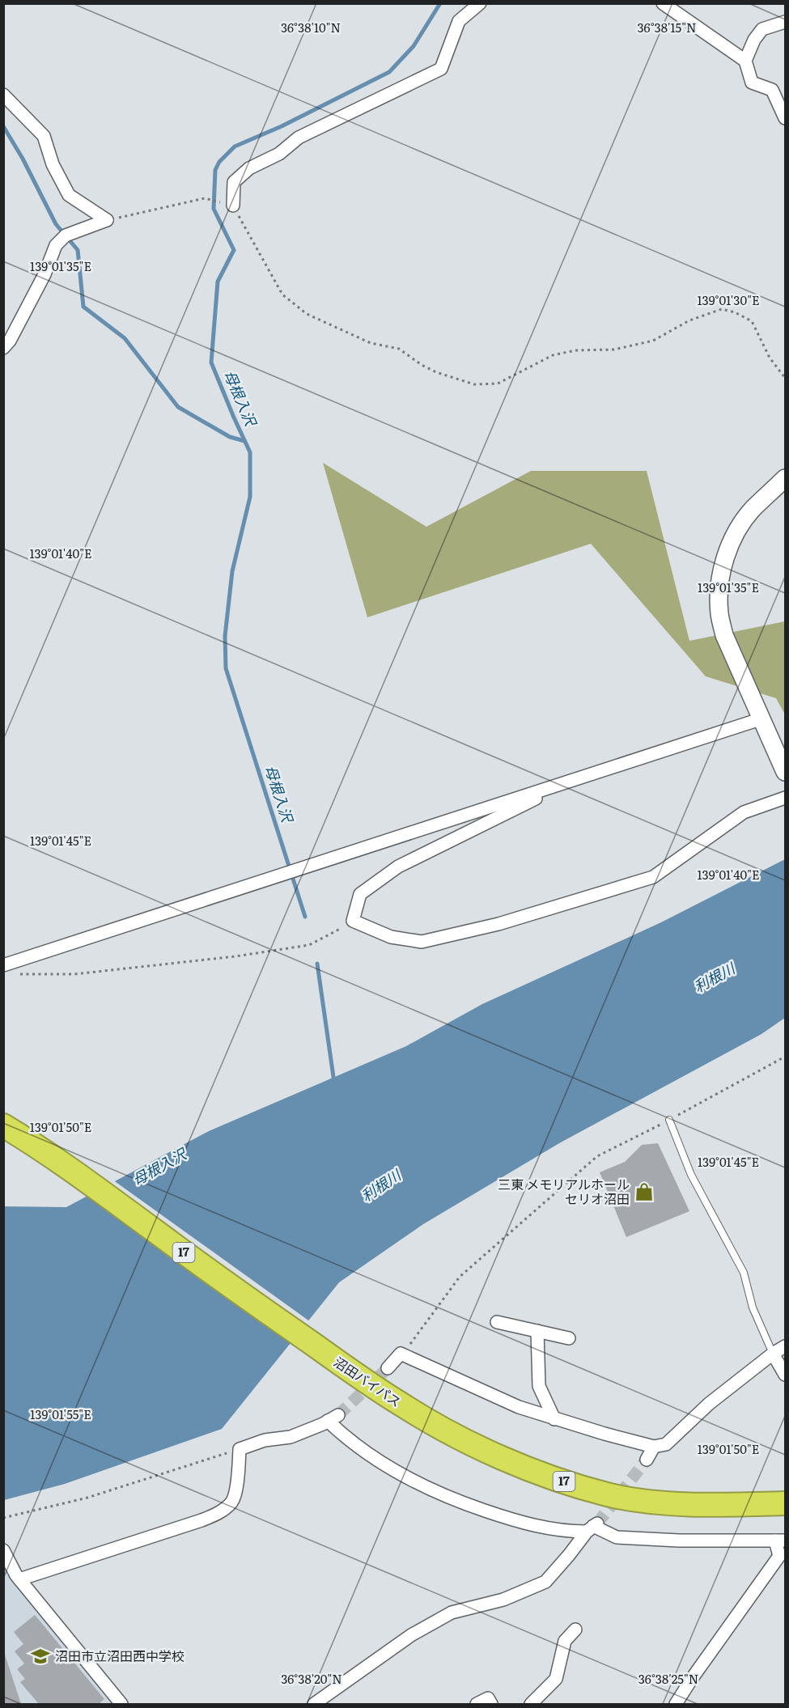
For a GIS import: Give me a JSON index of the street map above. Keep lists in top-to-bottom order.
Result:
{
  "streets": {
    "highway": ["17", "沼田バイパス"]
  },
  "water": ["母根入沢", "利根川"],
  "places": {
    "shop": ["三東 メモリアルホール セリオ沼田"],
    "school or university": ["沼田市立沼田西中学校"]
  },
  "coordinates": [
    "36°38'10\"N",
    "36°38'15\"N",
    "139°01'35\"E",
    "139°01'30\"E",
    "139°01'40\"E",
    "139°01'45\"E",
    "139°01'50\"E",
    "139°01'55\"E",
    "36°38'20\"N",
    "36°38'25\"N"
  ]
}
